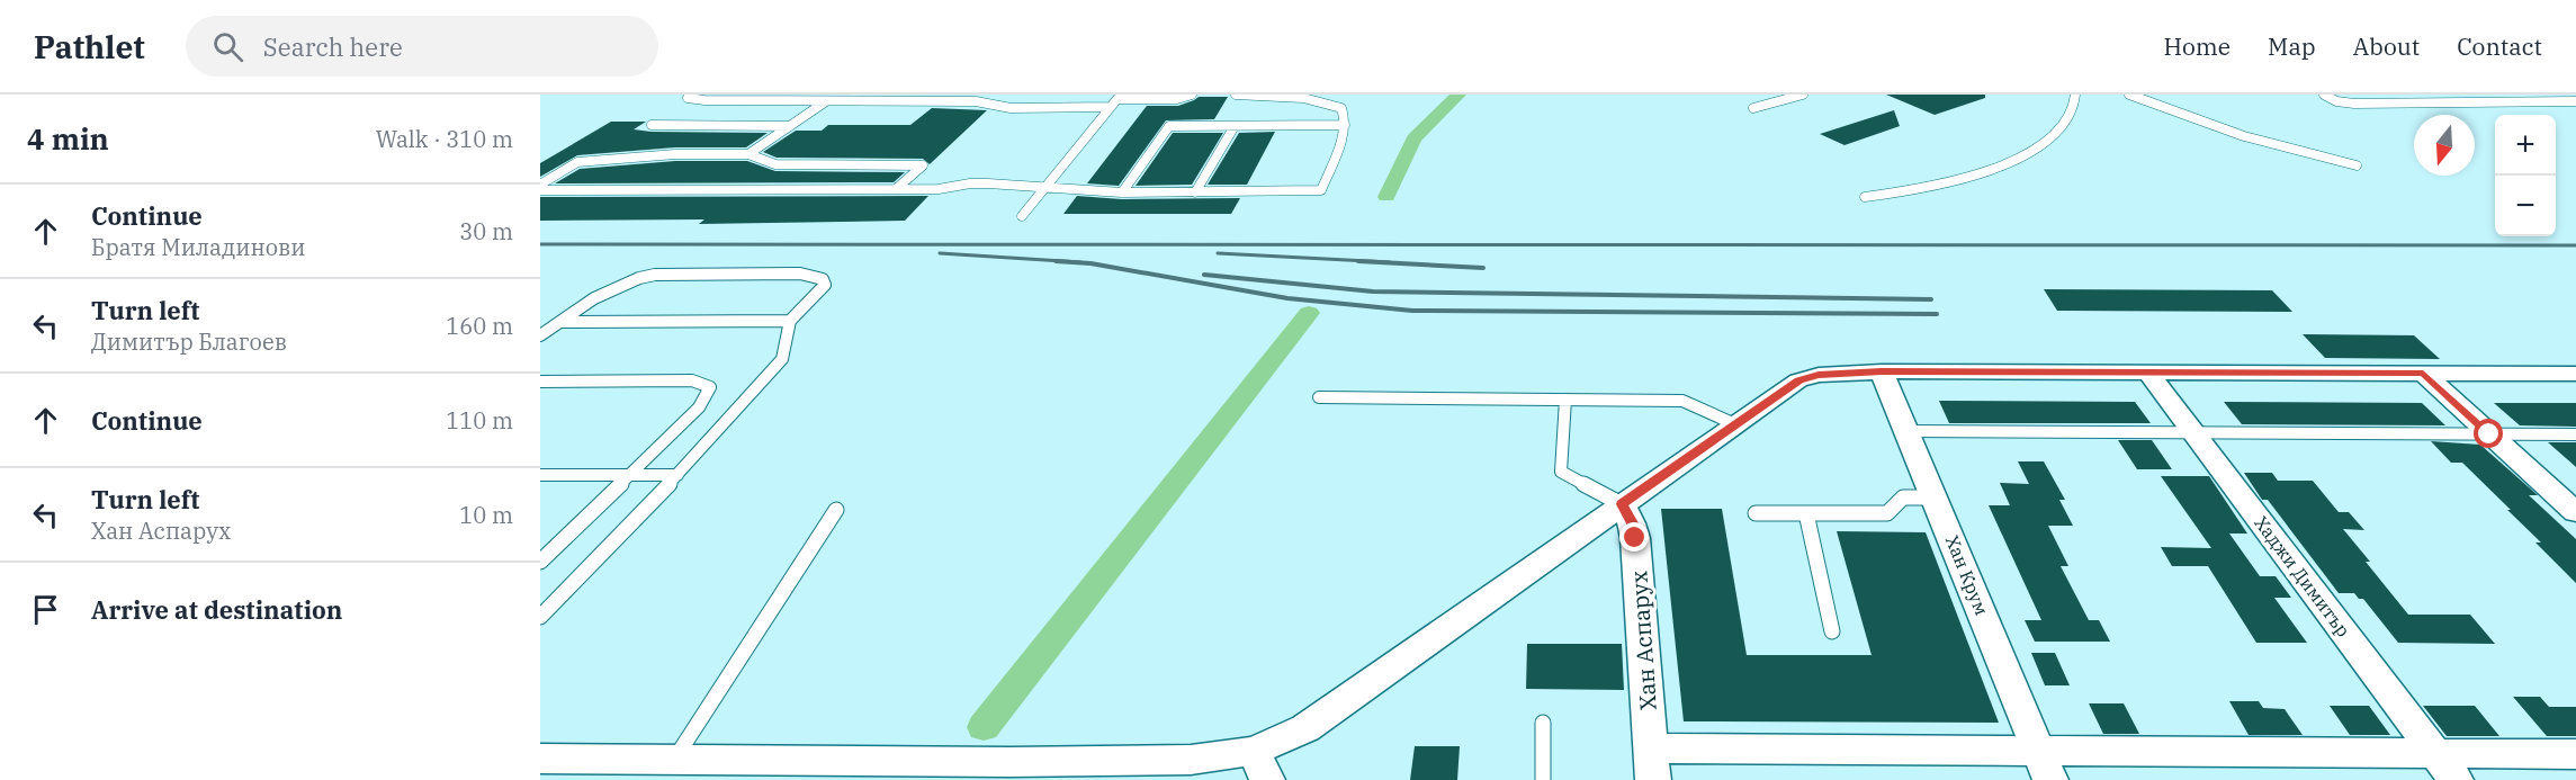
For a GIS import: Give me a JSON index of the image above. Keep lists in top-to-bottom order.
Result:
{
  "streets": {
    "street": ["Хан Крум", "Хаджи Димитър", "Хан Аспарух"]
  },
  "north": "bottom",
  "page": {
    "header": "Pathlet",
    "search": "Search here",
    "nav": [
      "Home",
      "Map",
      "About",
      "Contact"
    ],
    "heading": ["4 min", "Walk · 310 m"],
    "map_buttons": ["+", "−"],
    "list": [
      ["Continue", "Братя Миладинови", "30 m"],
      ["Turn left", "Димитър Благоев", "160 m"],
      ["Continue", "110 m"],
      ["Turn left", "Хан Аспарух", "10 m"],
      "Arrive at destination"
    ]
  }
}
